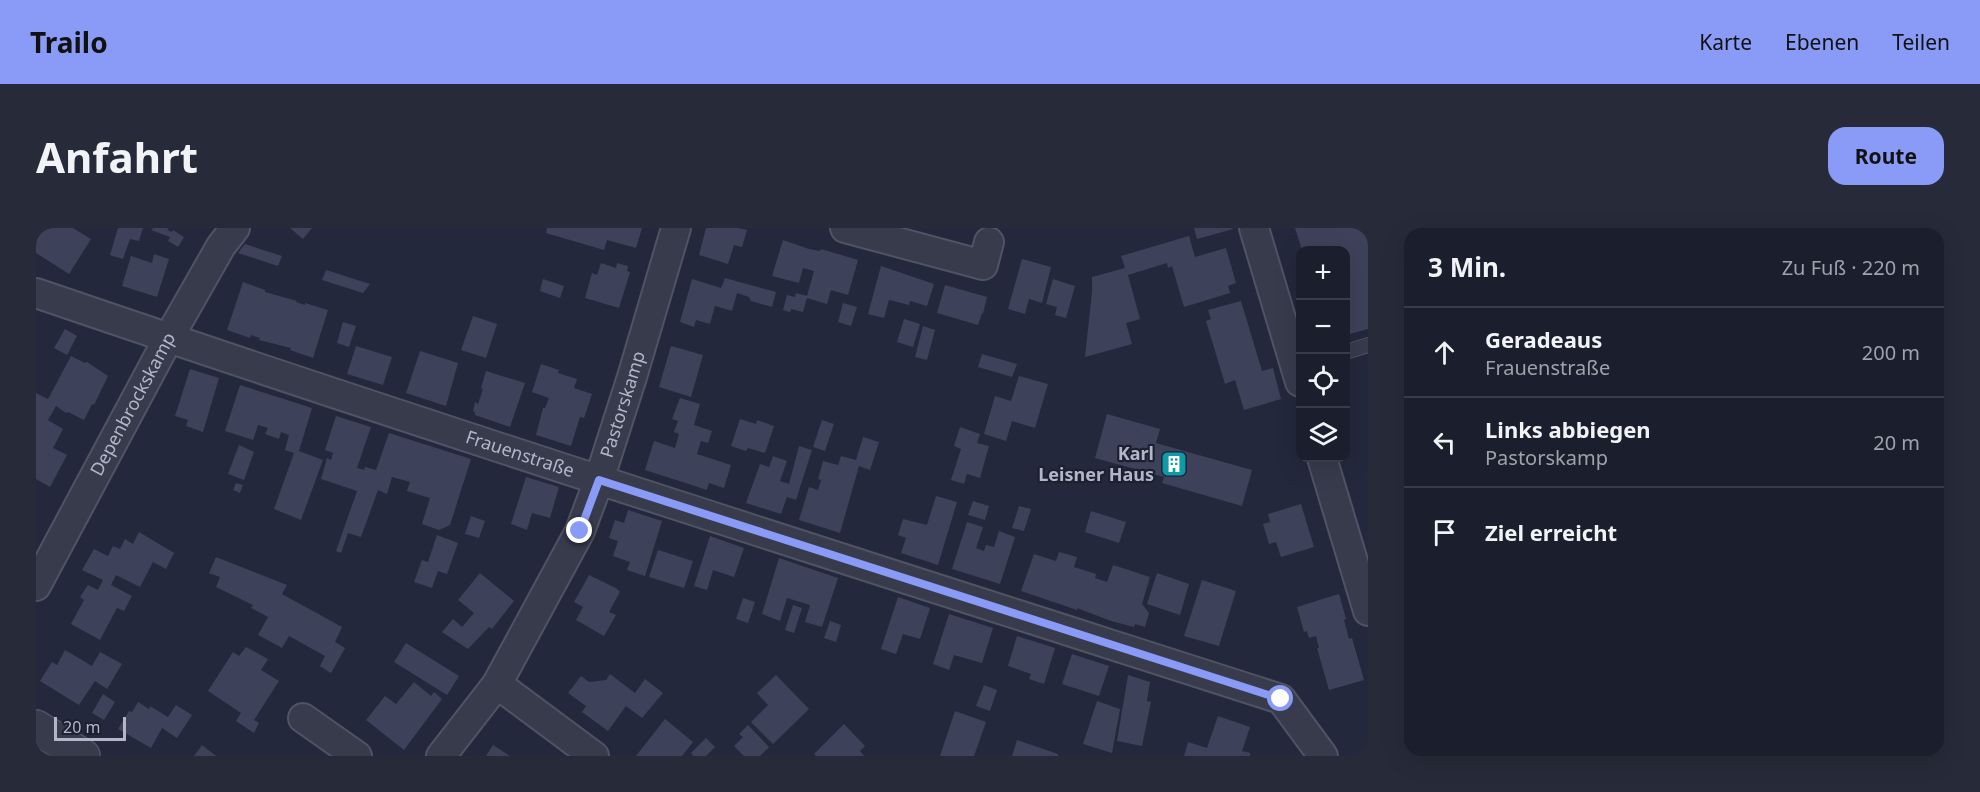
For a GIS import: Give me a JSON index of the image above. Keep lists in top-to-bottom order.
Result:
{
  "streets": {
    "street": ["Pastorskamp", "Depenbrockskamp", "Frauenstraße"]
  },
  "crossings": [
    ["Pastorskamp", "Frauenstraße"],
    ["Depenbrockskamp", "Frauenstraße"]
  ],
  "places": {
    "building": ["Karl Leisner Haus"]
  },
  "scale_bar": "20 m",
  "page": {
    "header": "Trailo",
    "nav": ["Karte", "Ebenen", "Teilen"],
    "buttons": "Route",
    "title": "Anfahrt",
    "heading": ["3 Min.", "Zu Fuß · 220 m"],
    "map_buttons": ["+", "−"],
    "list": [
      ["Geradeaus", "Frauenstraße", "200 m"],
      ["Links abbiegen", "Pastorskamp", "20 m"],
      "Ziel erreicht"
    ],
    "scale": "20 m"
  }
}
